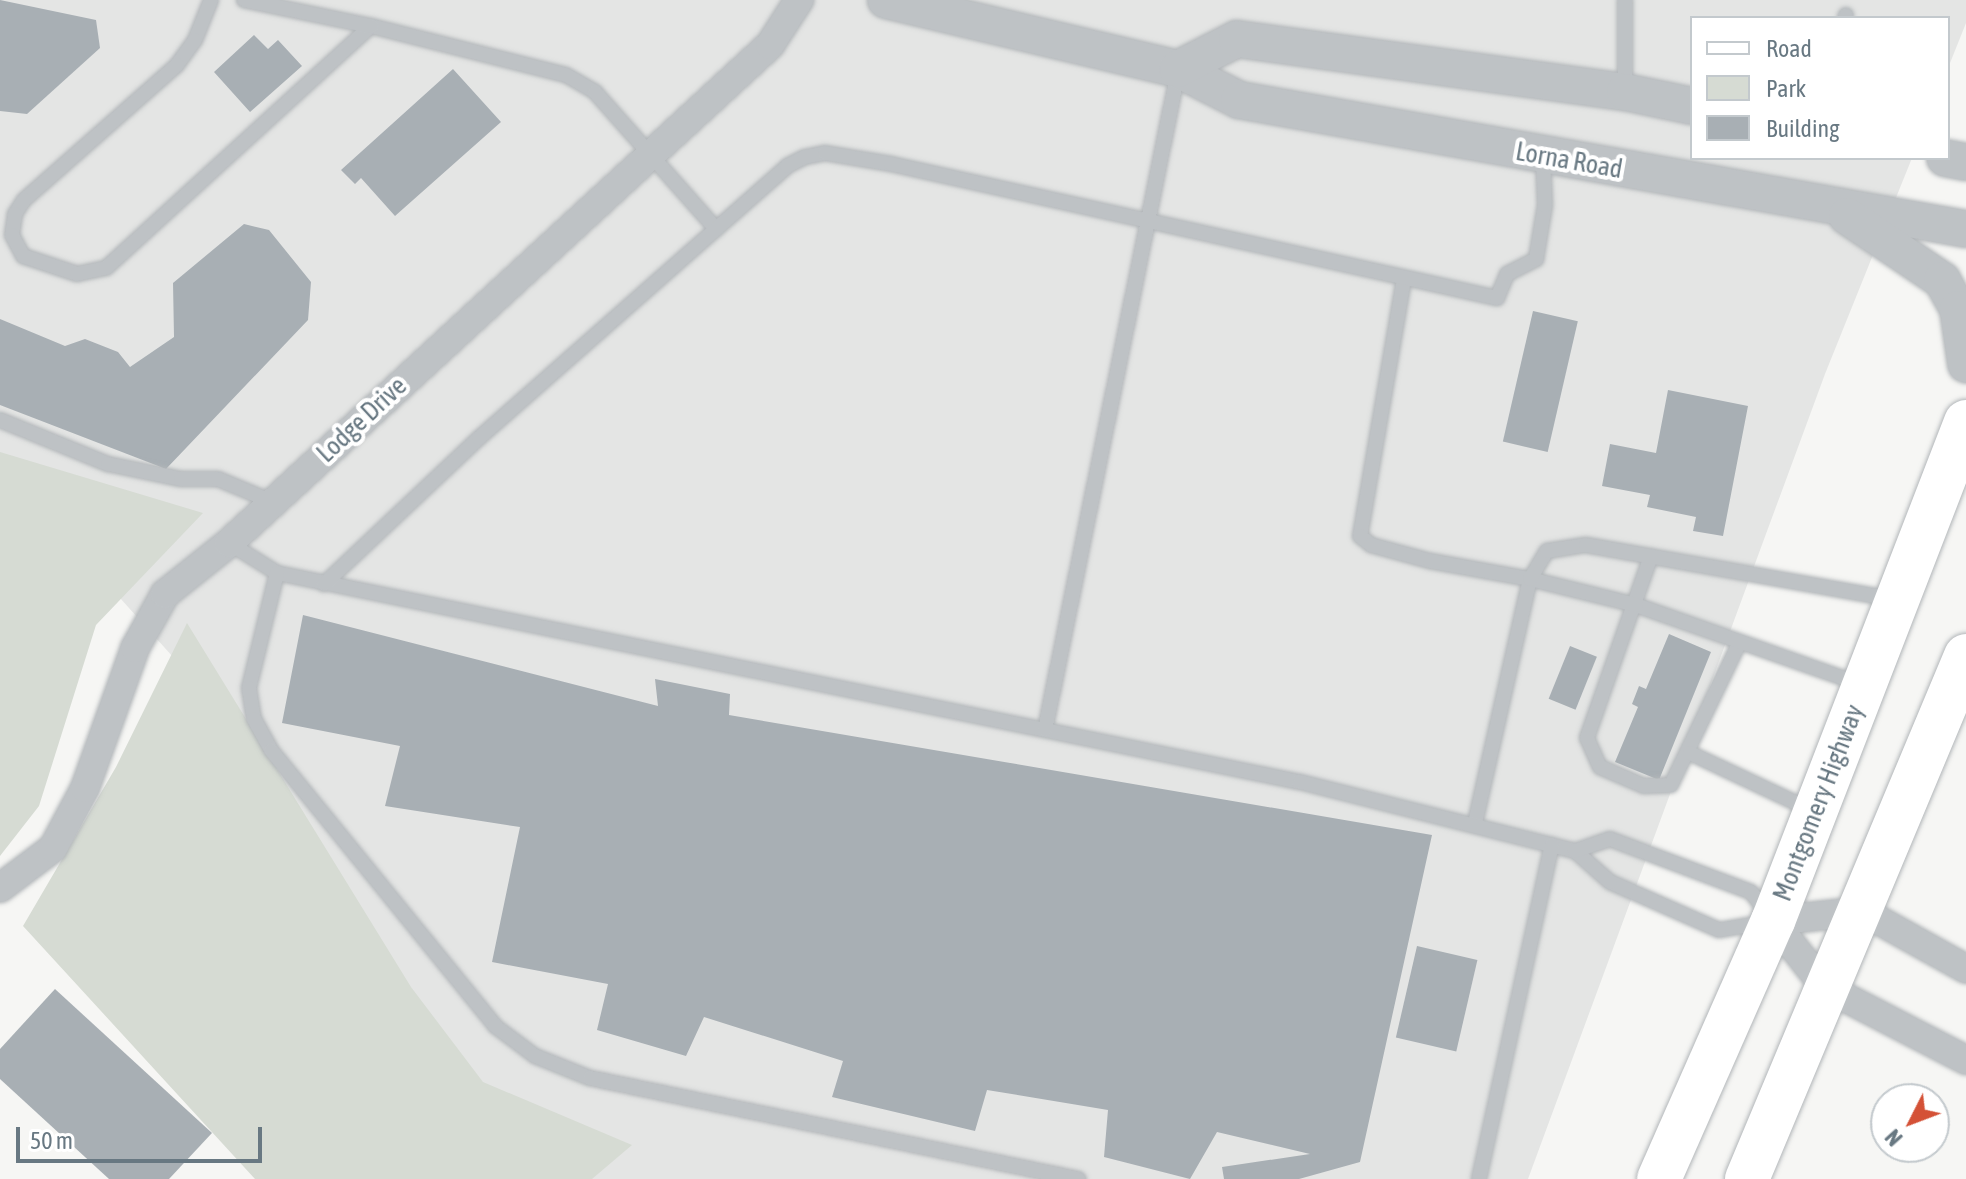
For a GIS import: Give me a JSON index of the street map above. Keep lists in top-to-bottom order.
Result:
{
  "streets": {
    "main road": ["Montgomery Highway"],
    "street": ["Lorna Road", "Lodge Drive"]
  },
  "legend": ["Road", "Park", "Building"],
  "scale_bar": "50 m",
  "north": "bottom left"
}
